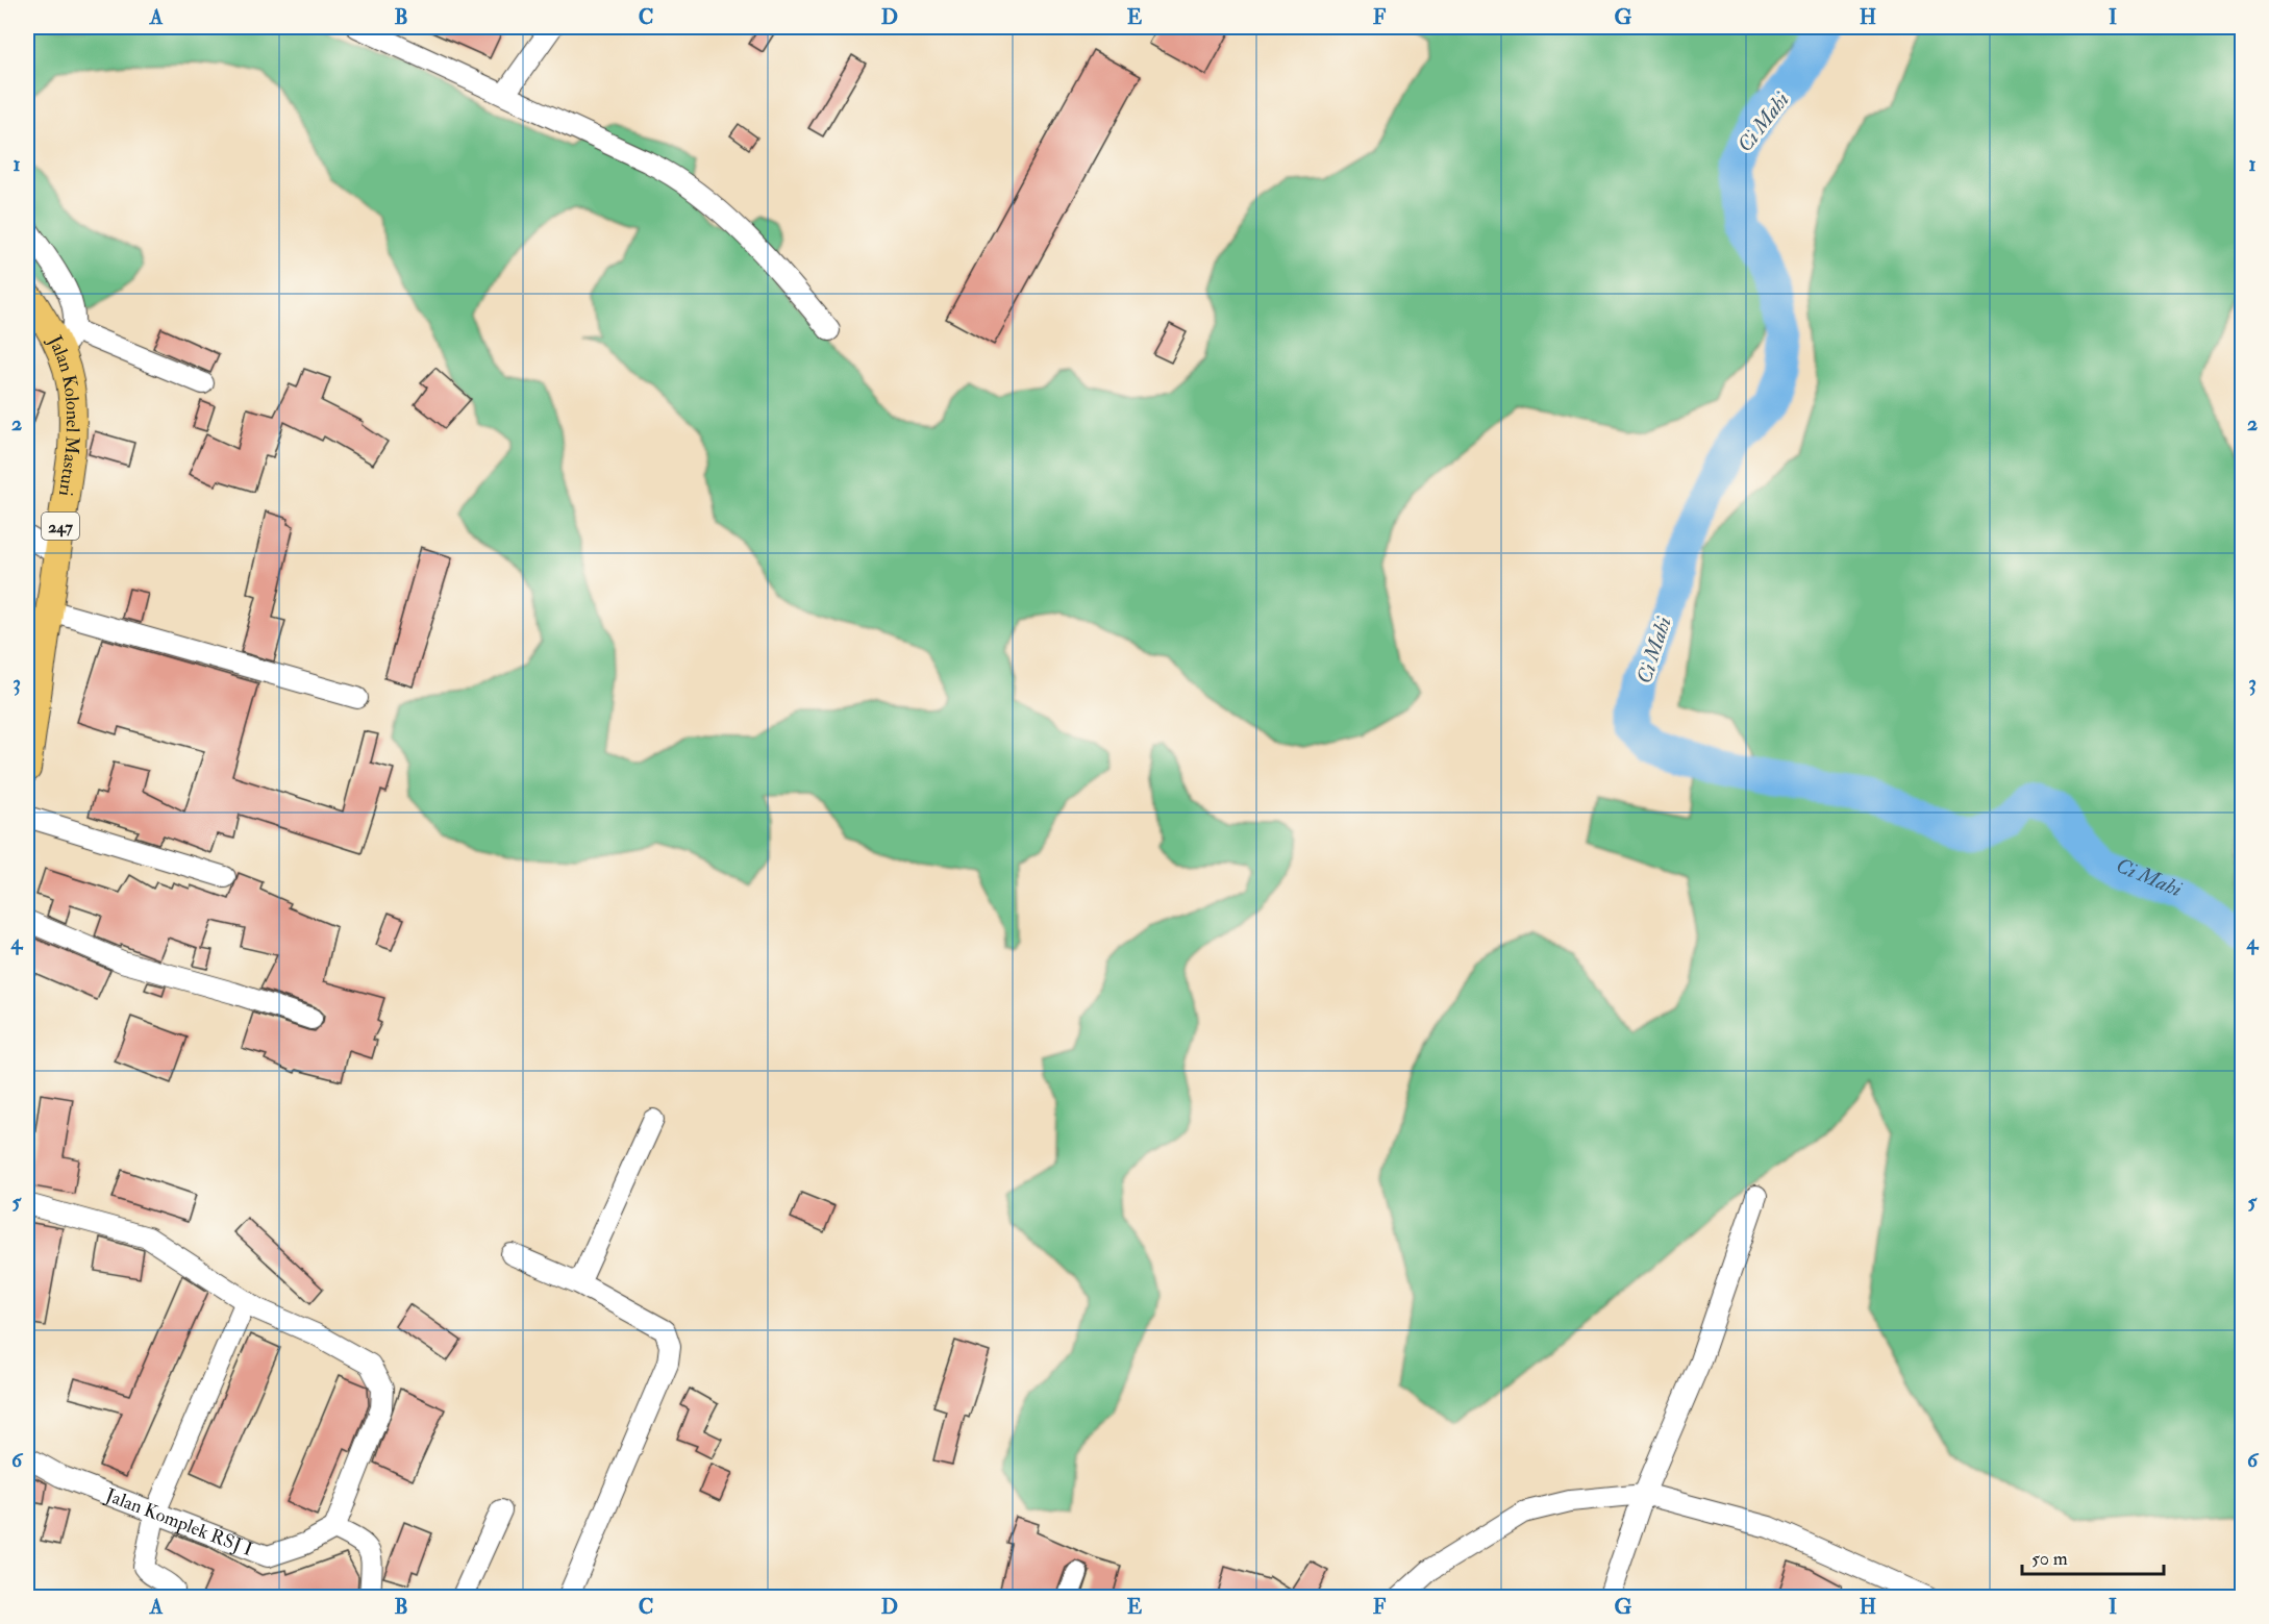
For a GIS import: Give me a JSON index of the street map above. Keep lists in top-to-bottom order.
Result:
{
  "streets": {
    "main road": ["Jalan Kolonel Masturi", "247"],
    "street": ["Jalan Komplek RSJ I"]
  },
  "water": ["Ci Mahi"],
  "scale_bar": "50 m",
  "grid": {
    "columns": [
      "A",
      "B",
      "C",
      "D",
      "E",
      "F",
      "G",
      "H",
      "I"
    ],
    "rows": [
      "1",
      "2",
      "3",
      "4",
      "5",
      "6"
    ]
  }
}
